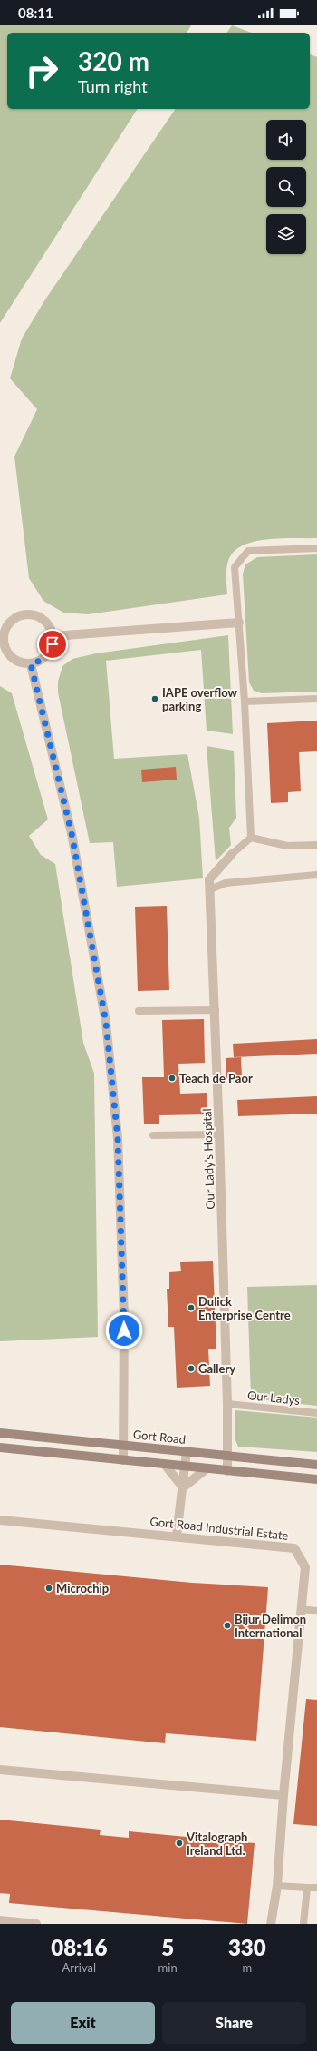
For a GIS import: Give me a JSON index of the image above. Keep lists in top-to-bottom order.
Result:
{
  "streets": {
    "main road": ["Gort Road"],
    "street": ["Our Lady's Hospital", "Gort Road Industrial Estate"],
    "lane": ["Our Ladys"]
  },
  "crossings": [
    ["Our Lady's Hospital", "Our Ladys"],
    ["Our Lady's Hospital", "Gort Road"]
  ],
  "places": [
    "IAPE overflow parking",
    "Teach de Paor",
    "Dulick Enterprise Centre",
    "Gallery",
    "Microchip",
    "Bijur Delimon International",
    "Vitalograph Ireland Ltd."
  ],
  "page": {
    "status": "08:11",
    "turn": ["320 m", "Turn right"],
    "eta": [
      "08:16",
      "Arrival",
      "5",
      "min",
      "330",
      "m"
    ],
    "buttons": ["Exit", "Share"]
  }
}
